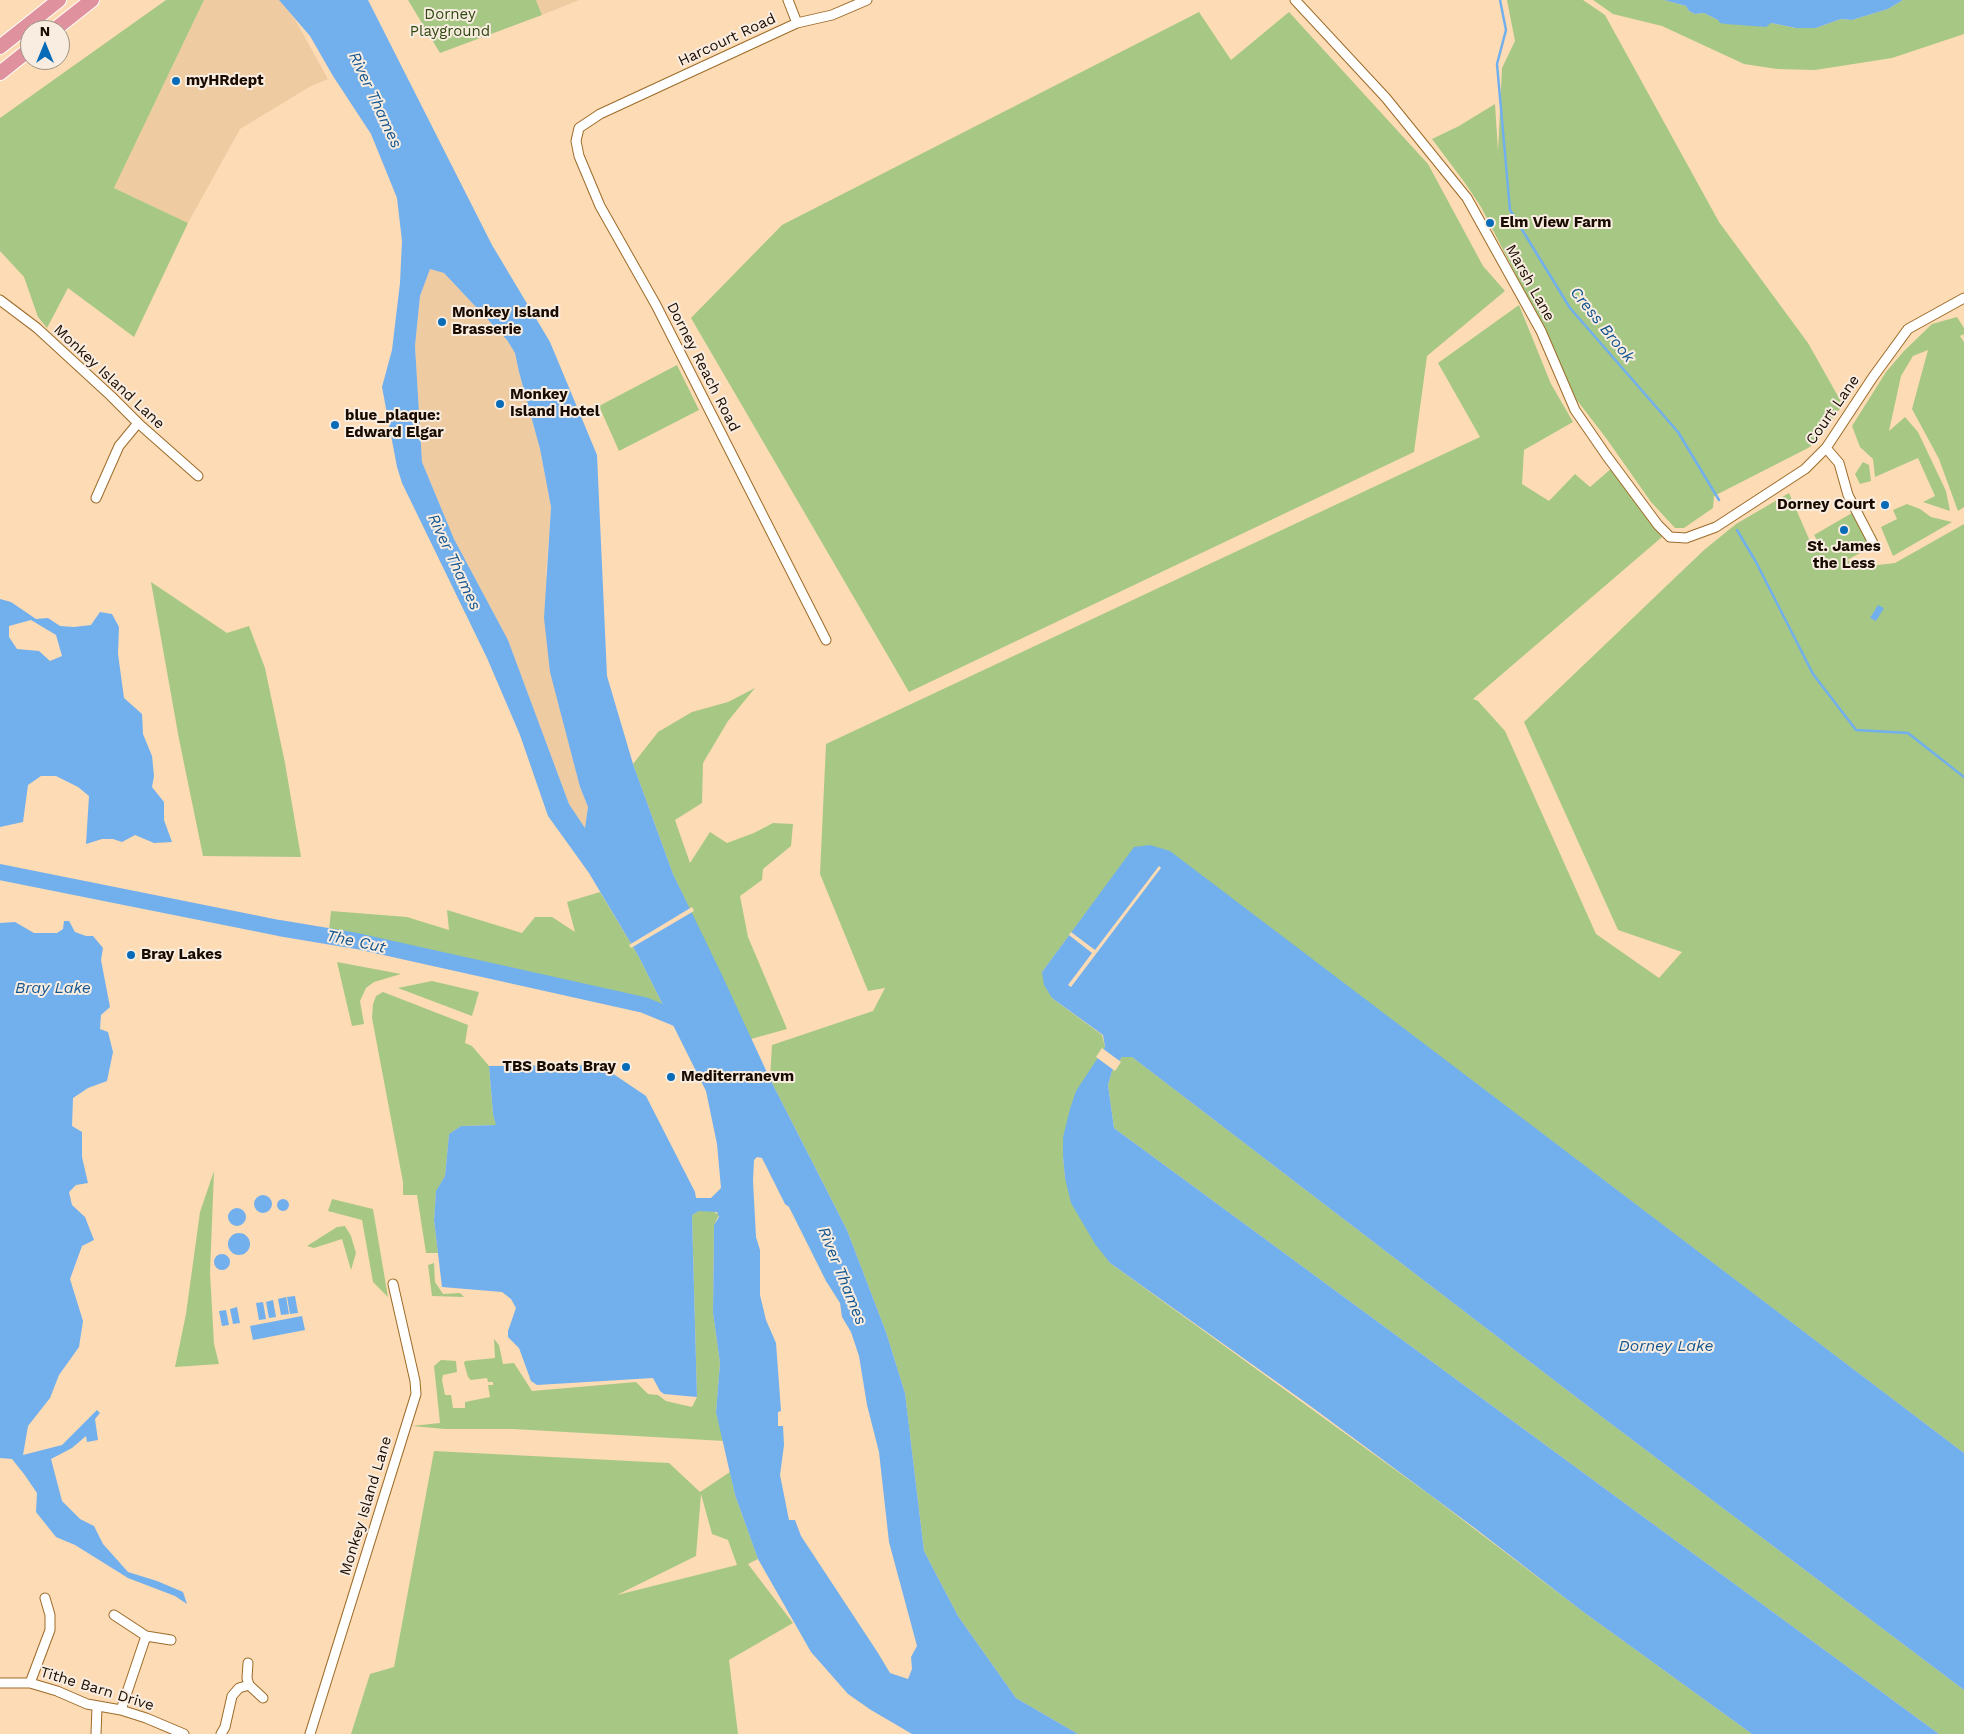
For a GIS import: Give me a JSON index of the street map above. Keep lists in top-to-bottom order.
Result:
{
  "streets": {
    "street": [
      "Harcourt Road",
      "Marsh Lane",
      "Dorney Reach Road",
      "Monkey Island Lane",
      "Court Lane",
      "Tithe Barn Drive"
    ]
  },
  "crossings": [
    ["Harcourt Road", "Dorney Reach Road"],
    ["Marsh Lane", "Court Lane"]
  ],
  "water": [
    "River Thames",
    "Cress Brook",
    "The Cut",
    "Bray Lake",
    "Dorney Lake"
  ],
  "parks": ["Dorney Playground"],
  "places": [
    "myHRdept",
    "Elm View Farm",
    "Monkey Island Brasserie",
    "Monkey Island Hotel",
    "blue_plaque: Edward Elgar",
    "Dorney Court",
    "St. James the Less",
    "Bray Lakes",
    "TBS Boats Bray",
    "Mediterranevm"
  ],
  "north": "top"
}
